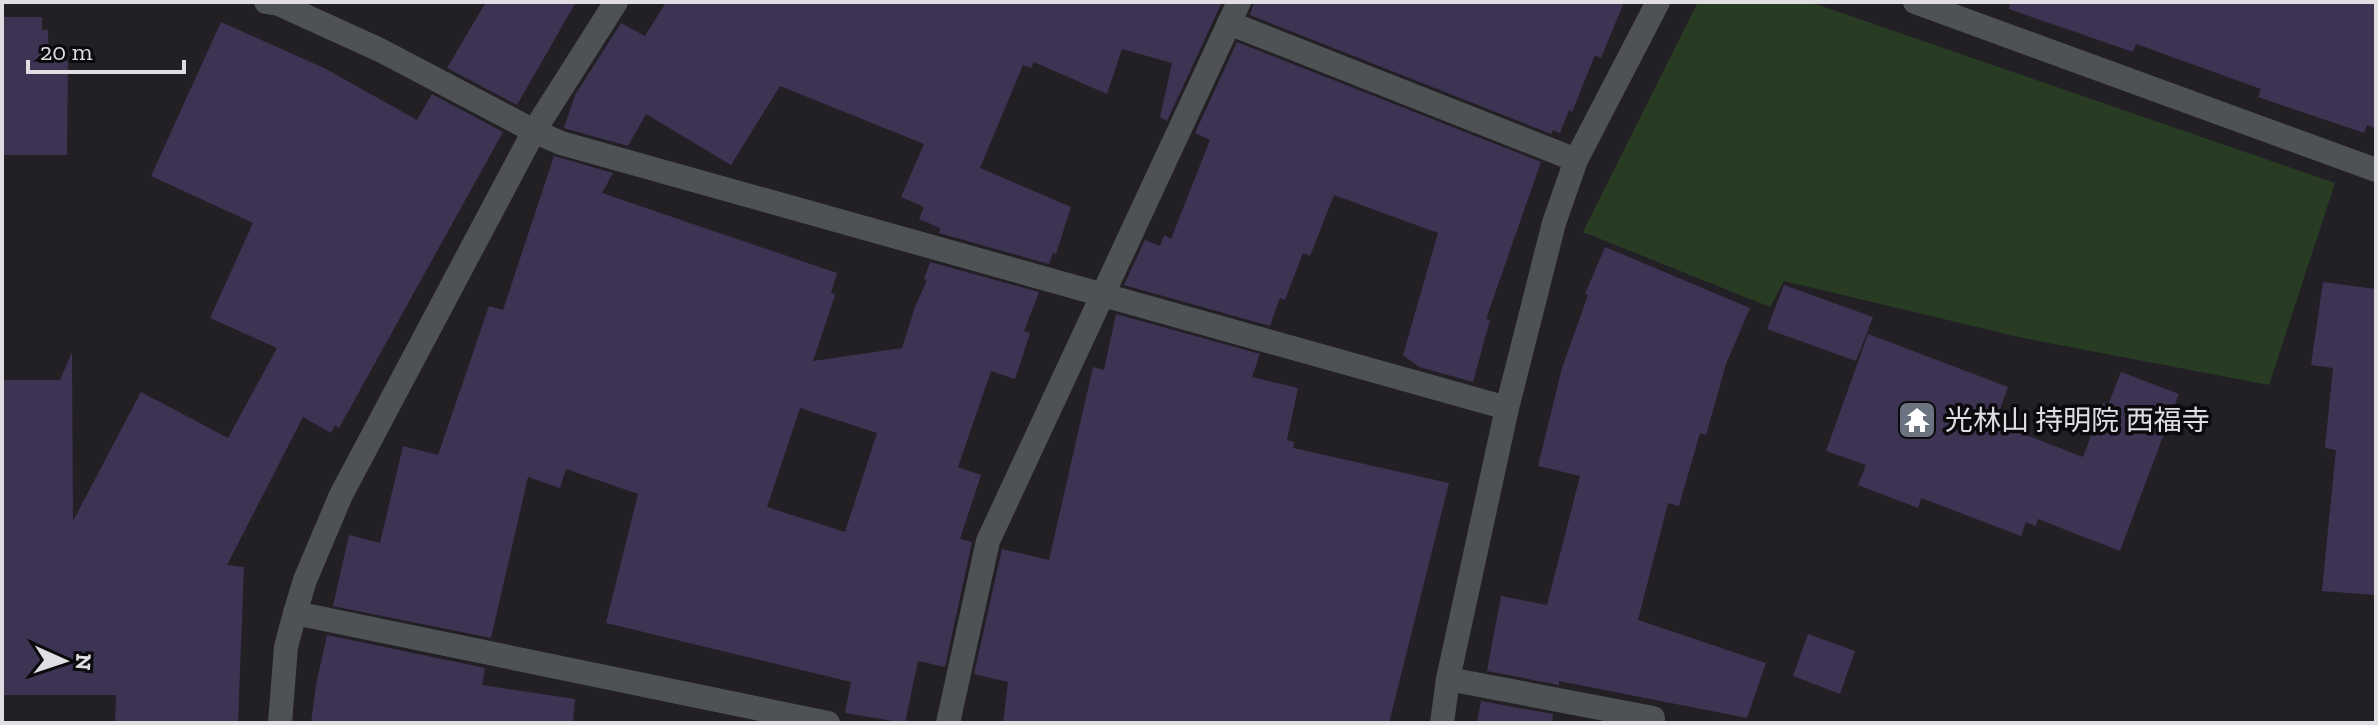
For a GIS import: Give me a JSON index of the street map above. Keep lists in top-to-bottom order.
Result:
{
  "places": {
    "temple": ["光林山 持明院 西福寺"]
  },
  "scale_bar": "20 m",
  "north": "right"
}
